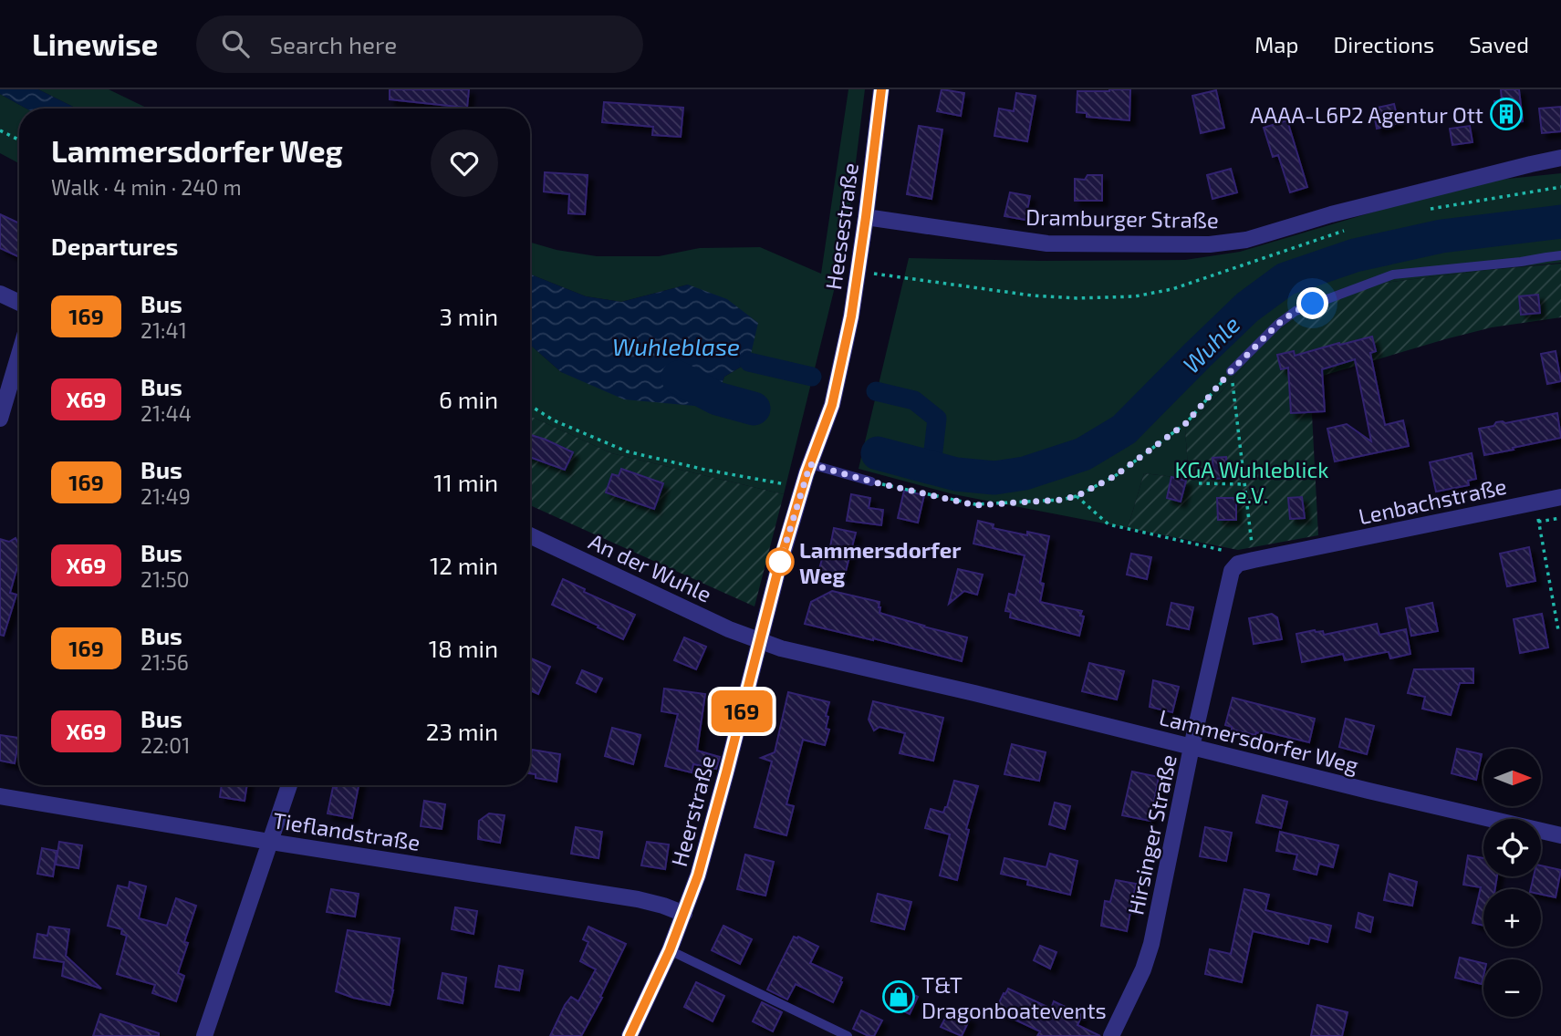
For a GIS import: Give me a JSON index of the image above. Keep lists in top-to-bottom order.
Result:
{
  "streets": {
    "street": [
      "Dramburger Straße",
      "Heesestraße",
      "Lenbachstraße",
      "An der Wuhle",
      "Lammersdorfer Weg",
      "Heerstraße",
      "Tieflandstraße",
      "Hirsinger Straße"
    ]
  },
  "crossings": [
    ["Dramburger Straße", "Heesestraße"],
    ["Heesestraße", "Heerstraße"],
    ["Lenbachstraße", "Hirsinger Straße"],
    ["An der Wuhle", "Lammersdorfer Weg"],
    ["An der Wuhle", "Heerstraße"],
    ["Lammersdorfer Weg", "Heerstraße"],
    ["Lammersdorfer Weg", "Hirsinger Straße"],
    ["Heerstraße", "Tieflandstraße"]
  ],
  "water": ["Wuhle", "Wuhleblase"],
  "parks": ["KGA Wuhleblick e.V."],
  "places": {
    "building": ["AAAA-L6P2 Agentur Ott"],
    "other": ["Lammersdorfer Weg"],
    "shop": ["T&T Dragonboatevents"]
  },
  "lines": ["bus line 169"],
  "north": "right",
  "page": {
    "header": "Linewise",
    "search": "Search here",
    "nav": ["Map", "Directions", "Saved"],
    "on_map": "169",
    "heading": [
      ["Lammersdorfer Weg", "Walk · 4 min · 240 m"],
      "Departures"
    ],
    "list": [
      {
        "mark": "169",
        "name": "Bus",
        "note": "21:41",
        "value": "3 min"
      },
      {
        "mark": "X69",
        "name": "Bus",
        "note": "21:44",
        "value": "6 min"
      },
      {
        "mark": "169",
        "name": "Bus",
        "note": "21:49",
        "value": "11 min"
      },
      {
        "mark": "X69",
        "name": "Bus",
        "note": "21:50",
        "value": "12 min"
      },
      {
        "mark": "169",
        "name": "Bus",
        "note": "21:56",
        "value": "18 min"
      },
      {
        "mark": "X69",
        "name": "Bus",
        "note": "22:01",
        "value": "23 min"
      }
    ],
    "map_buttons": ["+", "−"]
  }
}
